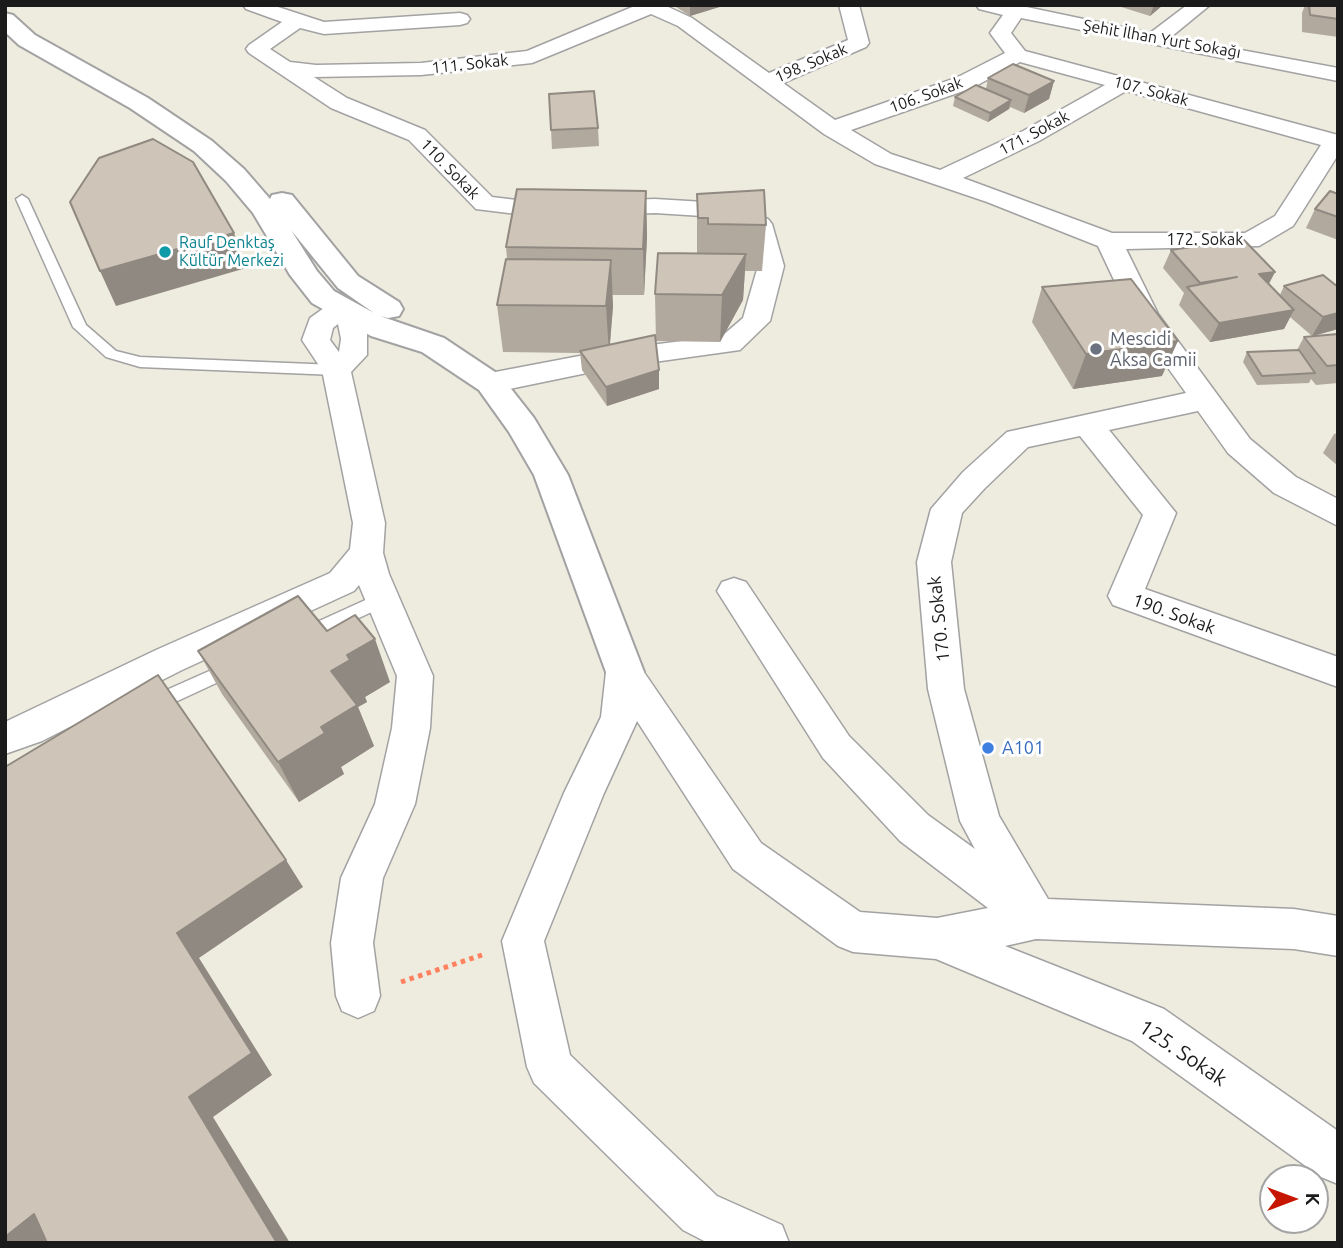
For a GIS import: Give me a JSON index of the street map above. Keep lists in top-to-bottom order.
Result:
{
  "streets": {
    "street": [
      "Şehit İlhan Yurt Sokağı",
      "198. Sokak",
      "111. Sokak",
      "107. Sokak",
      "106. Sokak",
      "171. Sokak",
      "110. Sokak",
      "172. Sokak",
      "190. Sokak",
      "170. Sokak",
      "125. Sokak"
    ]
  },
  "crossings": [
    ["111. Sokak", "110. Sokak"],
    ["107. Sokak", "106. Sokak"],
    ["107. Sokak", "171. Sokak"],
    ["107. Sokak", "172. Sokak"],
    ["190. Sokak", "170. Sokak"]
  ],
  "places": ["Rauf Denktaş Kültür Merkezi", "Mescidi Aksa Camii", "A101"],
  "north": "right"
}
